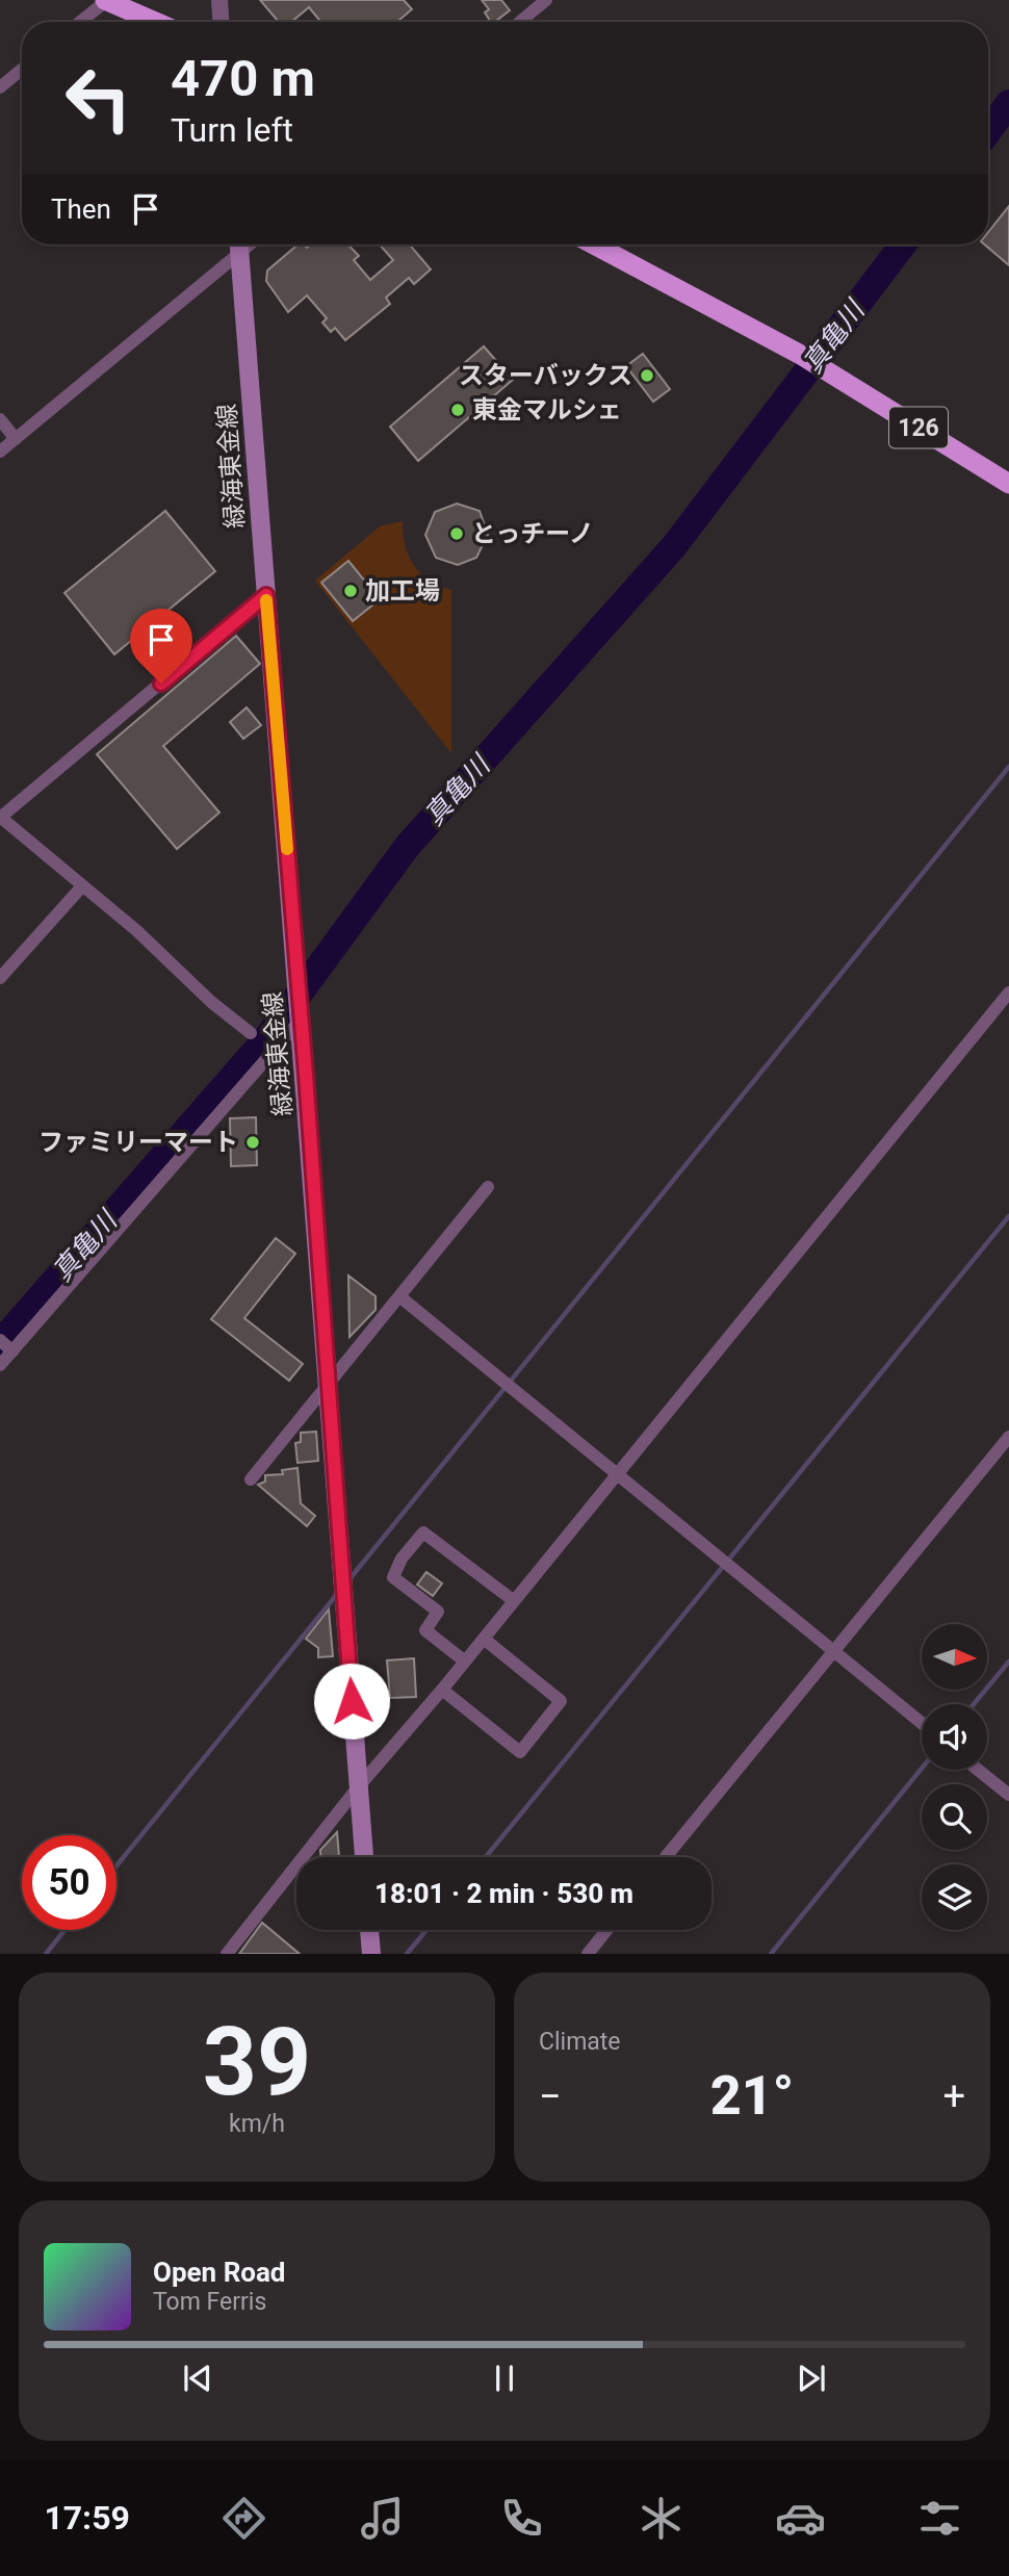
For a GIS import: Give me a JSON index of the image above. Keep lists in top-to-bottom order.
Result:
{
  "streets": {
    "highway": ["126"],
    "main road": ["緑海東金線"]
  },
  "water": ["真亀川"],
  "places": [
    "スターバックス",
    "東金マルシェ",
    "とっチーノ",
    "加工場",
    "ファミリーマート"
  ],
  "north": "right",
  "page": {
    "turn": ["470 m", "Turn left"],
    "then": "Then",
    "limit": "50",
    "trip": "18:01 · 2 min · 530 m",
    "tile": [
      ["39", "km/h"],
      "Climate"
    ],
    "heat": ["−", "21°", "+"],
    "song": ["Open Road", "Tom Ferris"],
    "tabs": "17:59"
  }
}
